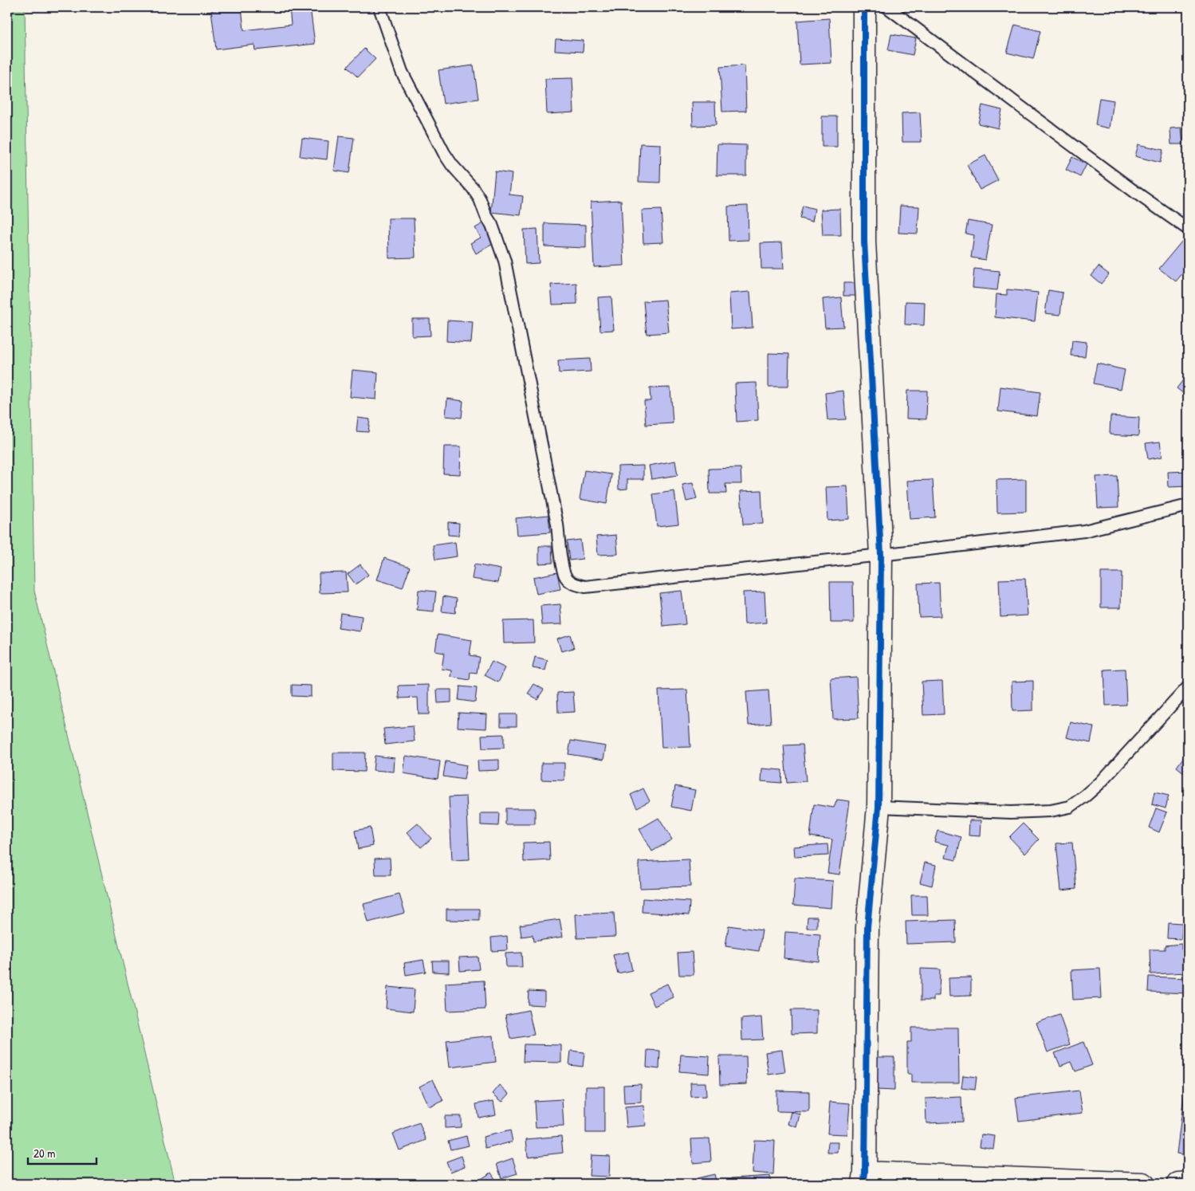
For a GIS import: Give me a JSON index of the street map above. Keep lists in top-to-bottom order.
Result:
{
  "scale_bar": "20 m"
}
